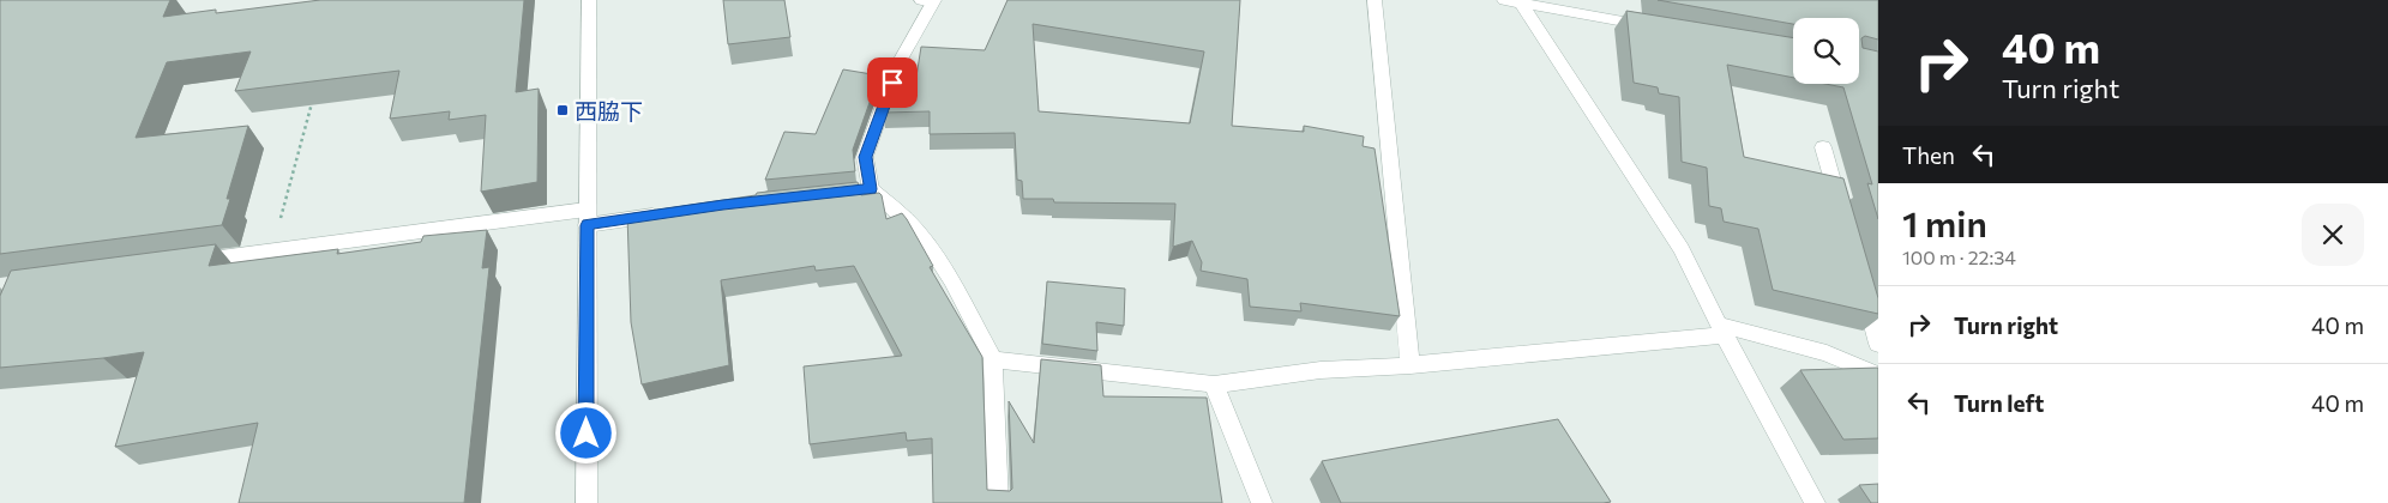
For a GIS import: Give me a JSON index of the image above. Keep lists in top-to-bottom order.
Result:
{
  "places": {
    "transit": ["西脇下"]
  },
  "page": {
    "turn": ["40 m", "Turn right"],
    "then": "Then",
    "heading": ["1 min", "100 m · 22:34"],
    "list": [
      {
        "name": "Turn right",
        "value": "40 m"
      },
      {
        "name": "Turn left",
        "value": "40 m"
      }
    ]
  }
}
